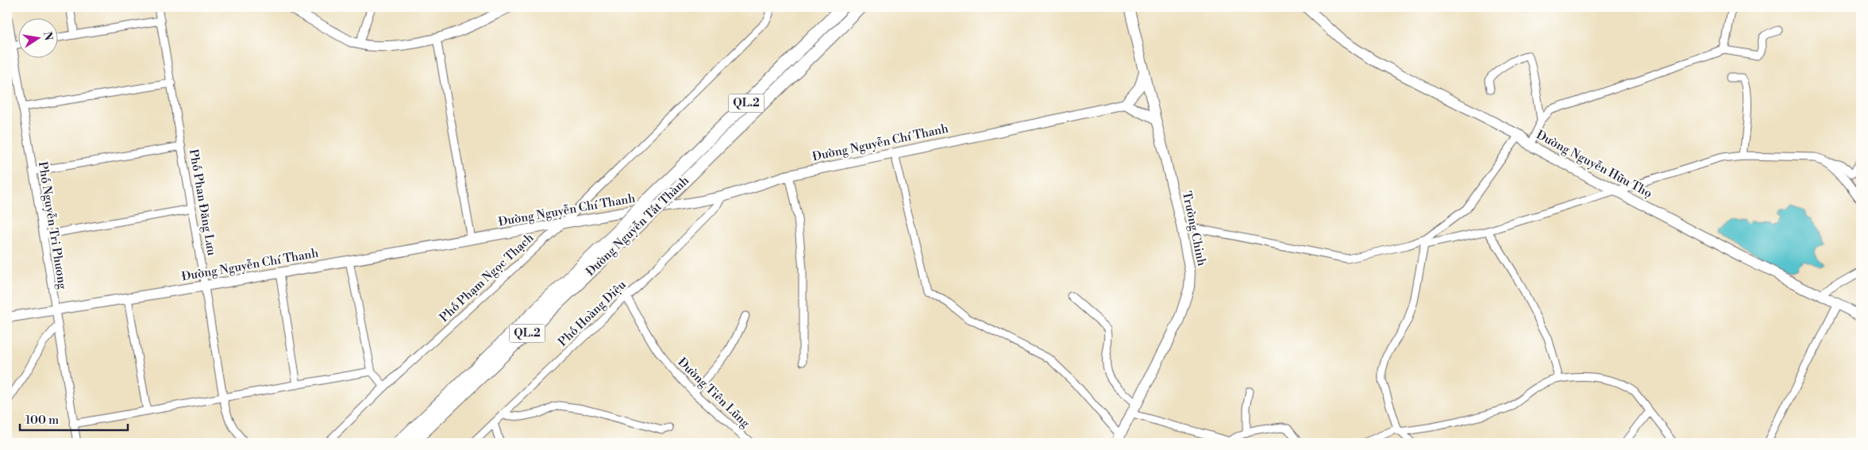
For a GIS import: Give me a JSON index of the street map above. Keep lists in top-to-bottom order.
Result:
{
  "streets": {
    "highway": ["QL.2", "Đường Nguyễn Tất Thành"],
    "main road": ["Đường Nguyễn Chí Thanh", "Đường Nguyễn Hữu Thọ", "Trường Chinh"],
    "street": [
      "Phố Phan Đăng Lưu",
      "Phố Nguyễn Tri Phương",
      "Phố Phạm Ngọc Thạch",
      "Phố Hoàng Diệu",
      "Đường Tiên Lũng"
    ]
  },
  "crossings": [
    ["Đường Nguyễn Chí Thanh", "Phố Phan Đăng Lưu"],
    ["Đường Nguyễn Chí Thanh", "Phố Nguyễn Tri Phương"],
    ["Đường Nguyễn Chí Thanh", "Phố Phạm Ngọc Thạch"],
    ["Đường Nguyễn Chí Thanh", "Phố Hoàng Diệu"],
    ["Phố Hoàng Diệu", "Đường Tiên Lũng"]
  ],
  "scale_bar": "100 m",
  "north": "right"
}
